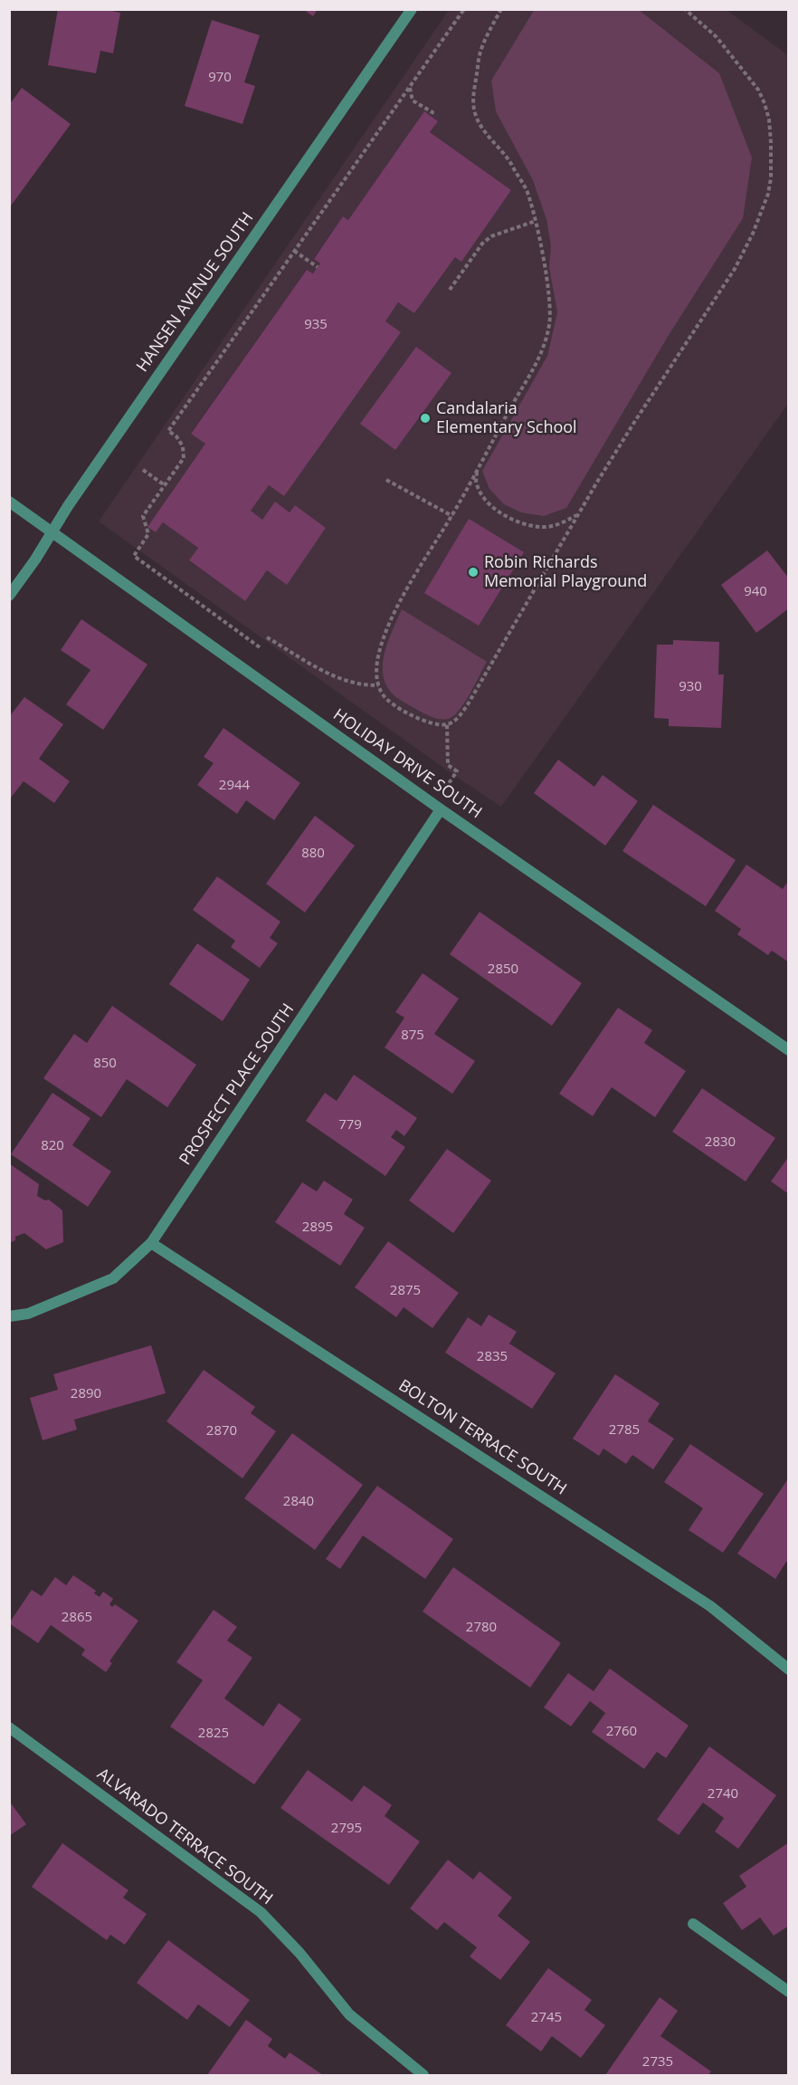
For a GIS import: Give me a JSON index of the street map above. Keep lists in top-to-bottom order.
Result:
{
  "streets": {
    "street": [
      "HANSEN AVENUE SOUTH",
      "HOLIDAY DRIVE SOUTH",
      "PROSPECT PLACE SOUTH",
      "BOLTON TERRACE SOUTH",
      "ALVARADO TERRACE SOUTH"
    ]
  },
  "crossings": [
    ["HANSEN AVENUE SOUTH", "HOLIDAY DRIVE SOUTH"],
    ["HOLIDAY DRIVE SOUTH", "PROSPECT PLACE SOUTH"],
    ["PROSPECT PLACE SOUTH", "BOLTON TERRACE SOUTH"]
  ],
  "places": ["Candalaria Elementary School", "Robin Richards Memorial Playground"],
  "house_numbers": [
    "970",
    "935",
    "940",
    "930",
    "2944",
    "880",
    "2850",
    "875",
    "850",
    "779",
    "2830",
    "820",
    "2895",
    "2875",
    "2835",
    "2890",
    "2785",
    "2870",
    "2840",
    "2865",
    "2780",
    "2760",
    "2825",
    "2740",
    "2795",
    "2745",
    "2735"
  ]
}
